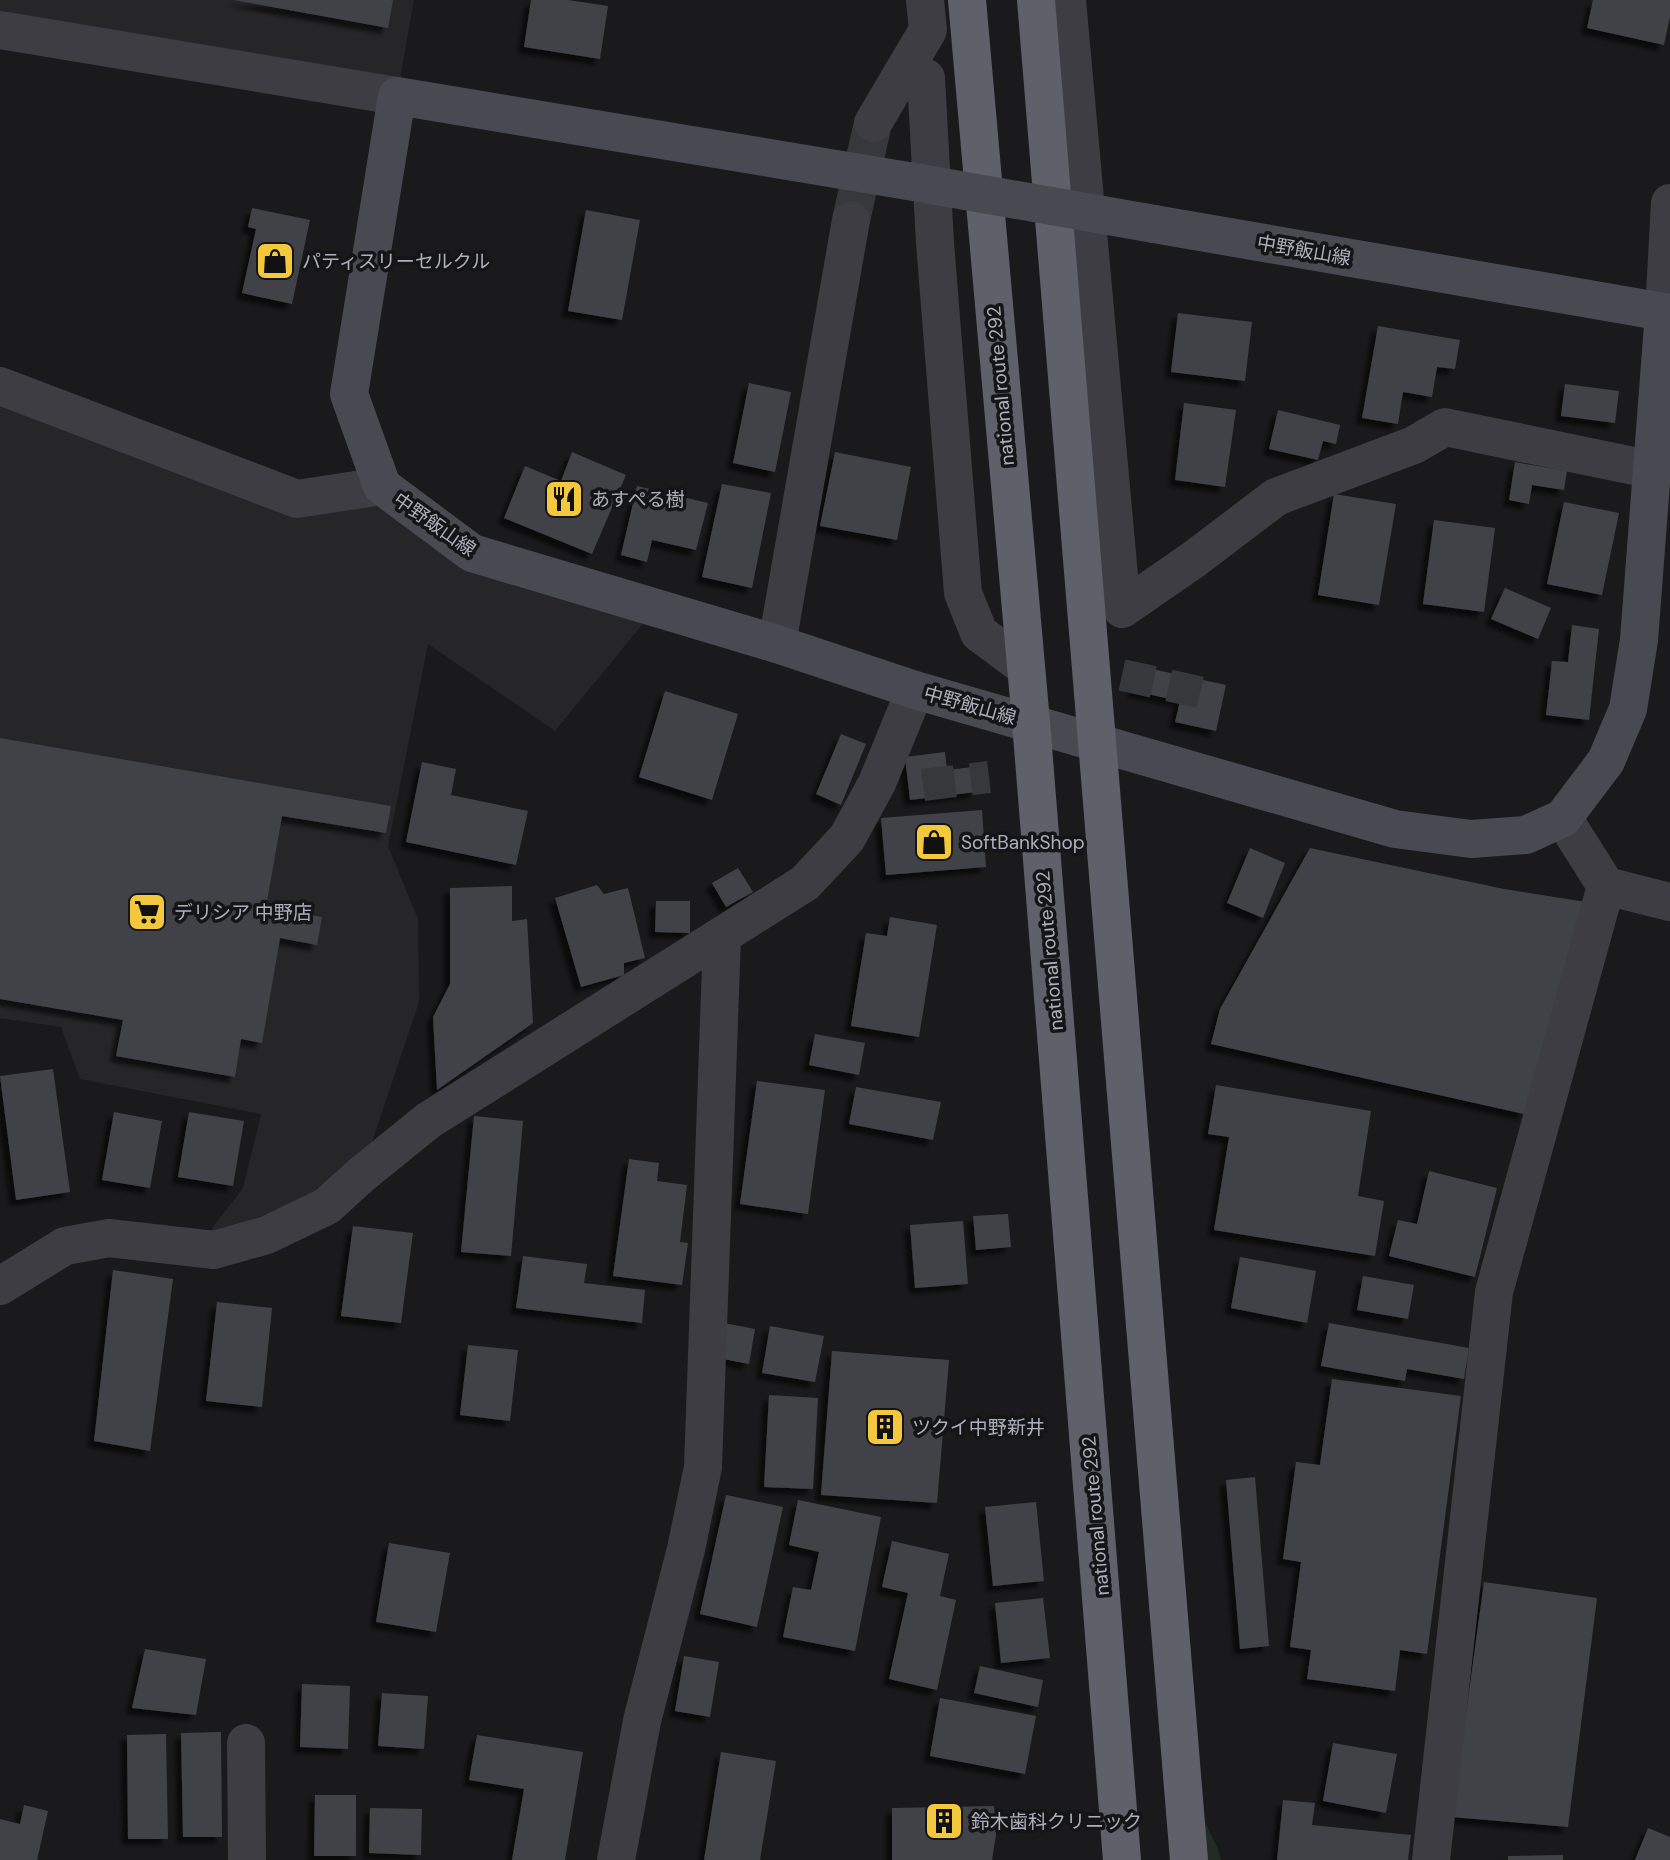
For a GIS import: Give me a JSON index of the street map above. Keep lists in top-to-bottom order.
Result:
{
  "streets": {
    "highway": ["national route 292"],
    "main road": ["中野飯山線"]
  },
  "crossings": [
    ["中野飯山線", "national route 292"]
  ],
  "places": {
    "shop": ["パティスリーセルクル", "SoftBankShop"],
    "restaurant": ["あすぺる樹"],
    "supermarket": ["デリシア 中野店"],
    "building": ["ツクイ中野新井", "鈴木歯科クリニック"]
  }
}
